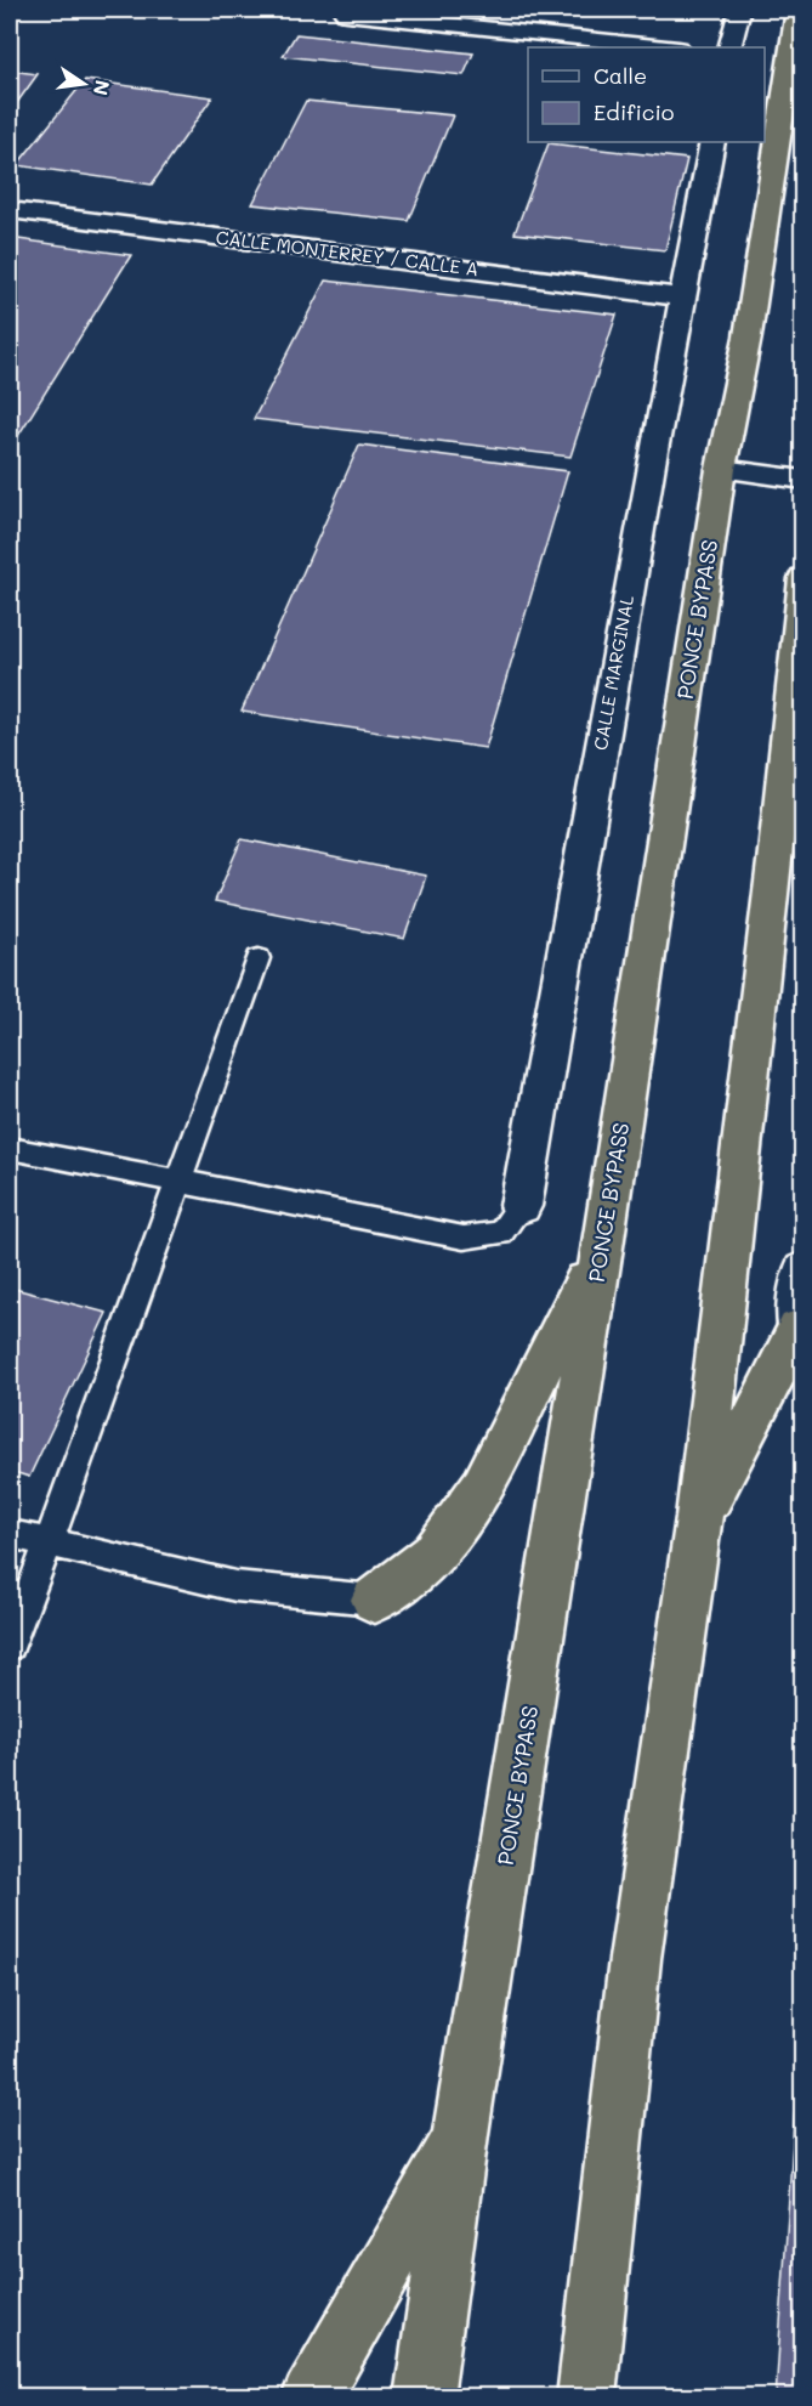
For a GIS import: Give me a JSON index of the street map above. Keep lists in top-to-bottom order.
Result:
{
  "streets": {
    "highway": ["PONCE BYPASS"],
    "street": ["CALLE MONTERREY / CALLE A", "CALLE MARGINAL"]
  },
  "crossings": [
    ["CALLE MONTERREY / CALLE A", "CALLE MARGINAL"]
  ],
  "legend": ["Calle", "Edificio"],
  "north": "right"
}
